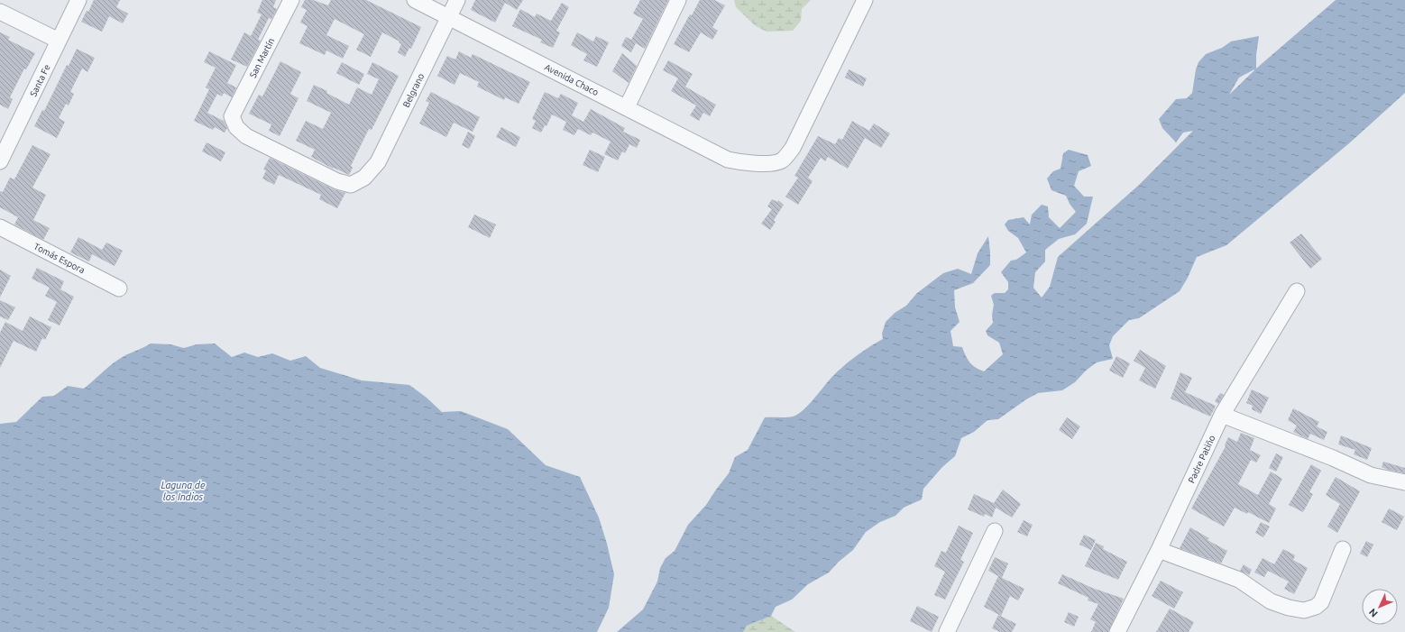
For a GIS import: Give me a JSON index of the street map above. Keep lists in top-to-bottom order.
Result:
{
  "streets": {
    "street": [
      "San Martín",
      "Avenida Chaco",
      "Santa Fe",
      "Belgrano",
      "Tomás Espora",
      "Padre Patiño"
    ]
  },
  "crossings": [
    ["San Martín", "Belgrano"],
    ["Avenida Chaco", "Belgrano"]
  ],
  "water": ["Laguna de los Indios"],
  "north": "bottom left"
}
